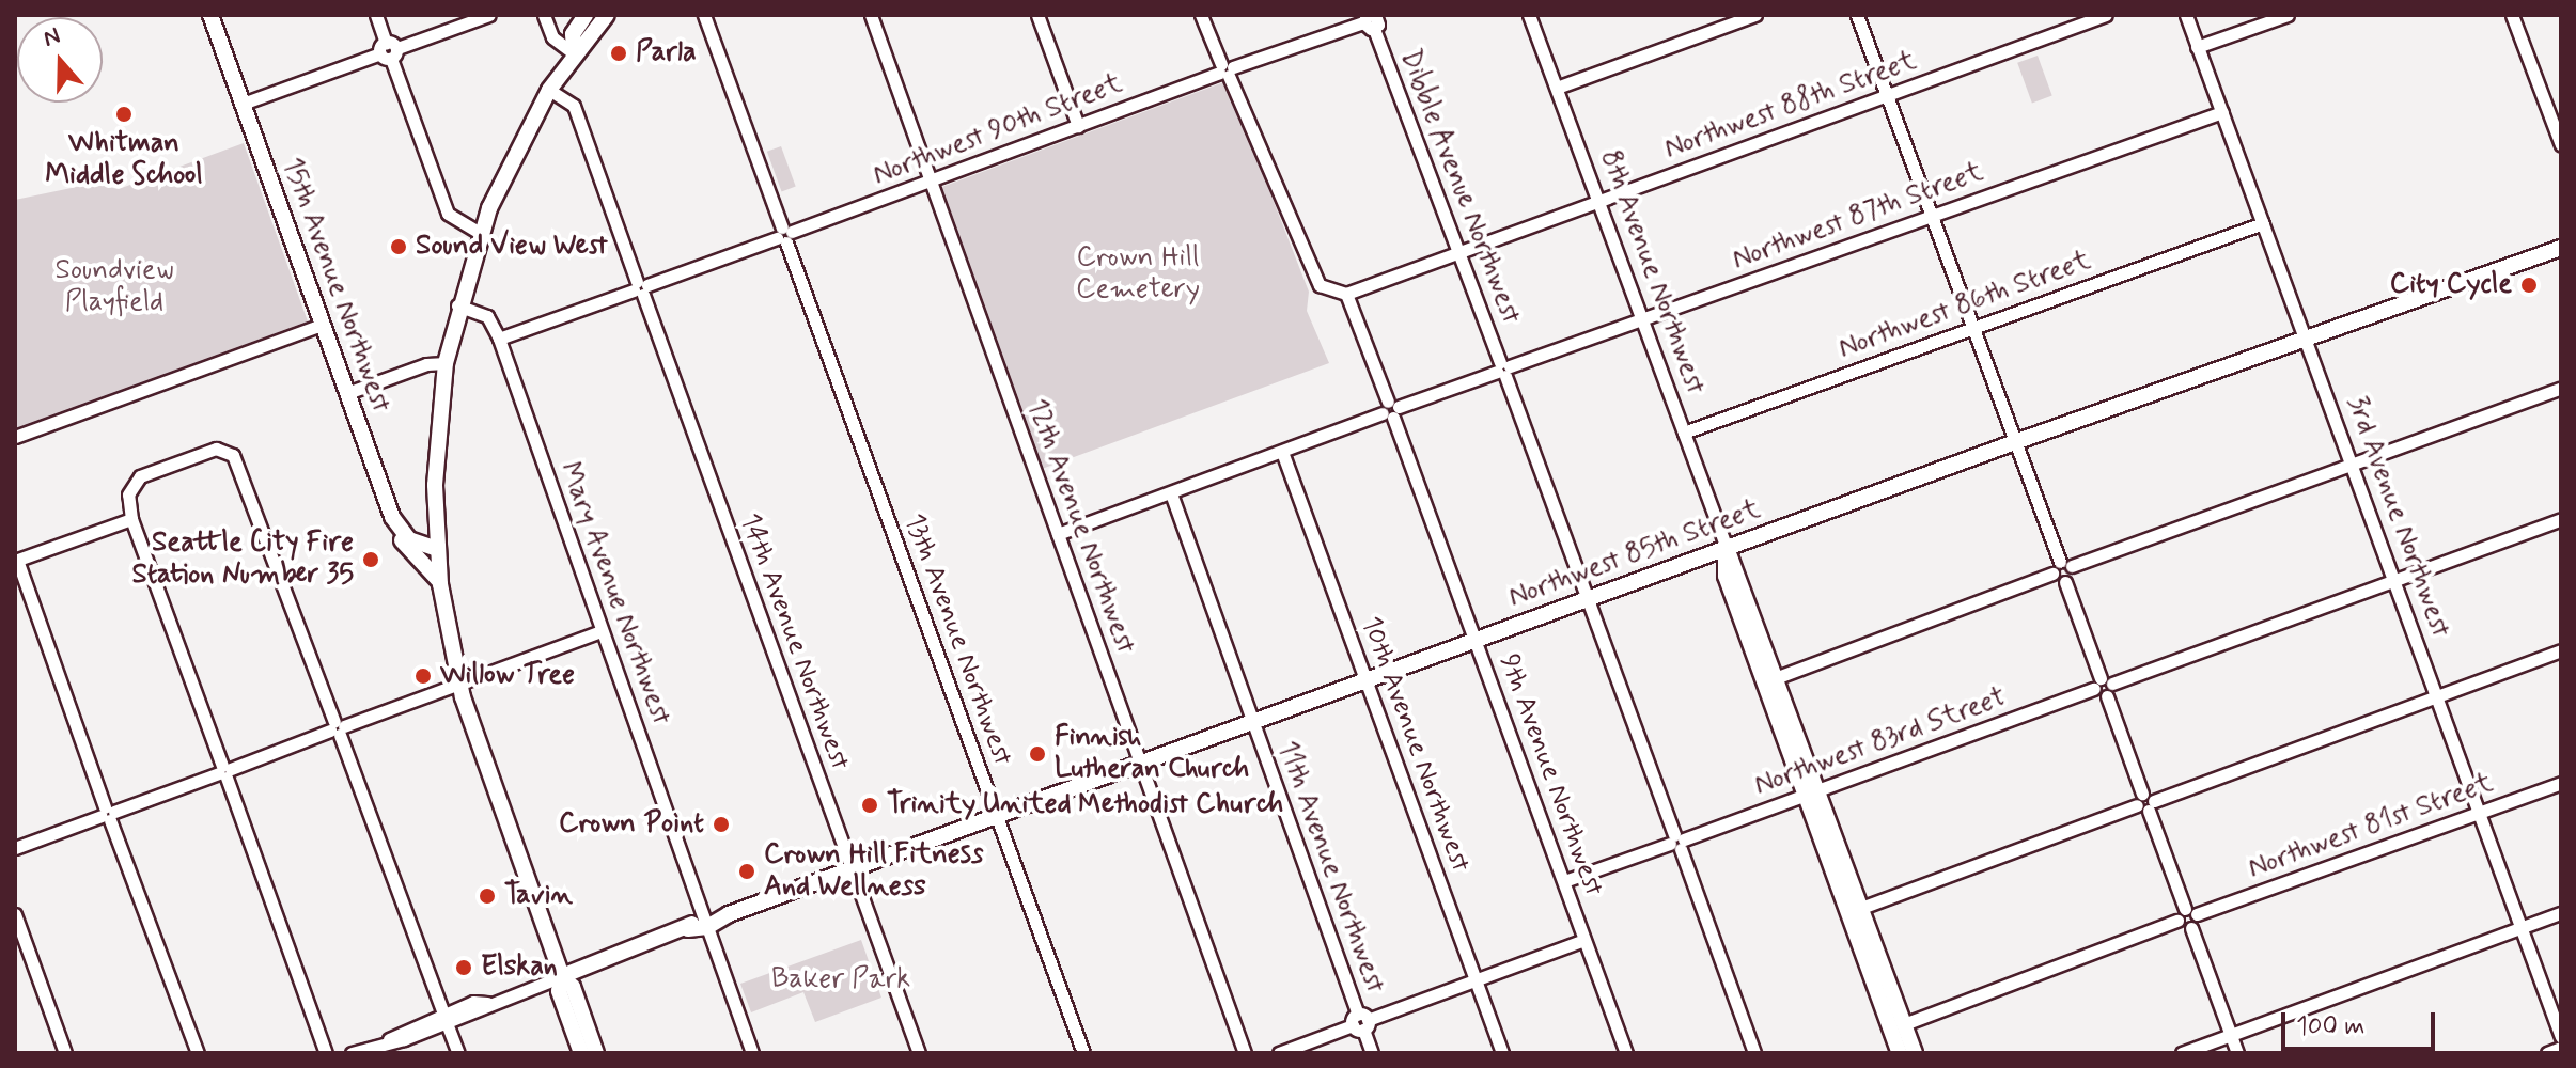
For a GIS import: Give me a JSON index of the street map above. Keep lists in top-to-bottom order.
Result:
{
  "streets": {
    "main road": ["8th Avenue Northwest", "15th Avenue Northwest", "Northwest 85th Street"],
    "street": [
      "Northwest 88th Street",
      "Northwest 90th Street",
      "Dibble Avenue Northwest",
      "Northwest 87th Street",
      "Northwest 86th Street",
      "3rd Avenue Northwest",
      "12th Avenue Northwest",
      "Mary Avenue Northwest",
      "13th Avenue Northwest",
      "14th Avenue Northwest",
      "Northwest 83rd Street",
      "10th Avenue Northwest",
      "9th Avenue Northwest",
      "Northwest 81st Street",
      "11th Avenue Northwest"
    ]
  },
  "crossings": [
    ["Northwest 88th Street", "Dibble Avenue Northwest"],
    ["Northwest 88th Street", "8th Avenue Northwest"],
    ["Northwest 88th Street", "9th Avenue Northwest"],
    ["Northwest 90th Street", "Dibble Avenue Northwest"],
    ["Northwest 90th Street", "12th Avenue Northwest"],
    ["Northwest 90th Street", "Mary Avenue Northwest"],
    ["Northwest 90th Street", "13th Avenue Northwest"],
    ["Northwest 90th Street", "14th Avenue Northwest"],
    ["Dibble Avenue Northwest", "Northwest 87th Street"],
    ["Dibble Avenue Northwest", "Northwest 85th Street"],
    ["Dibble Avenue Northwest", "Northwest 83rd Street"],
    ["Northwest 87th Street", "8th Avenue Northwest"],
    ["Northwest 87th Street", "3rd Avenue Northwest"],
    ["Northwest 87th Street", "12th Avenue Northwest"],
    ["Northwest 87th Street", "10th Avenue Northwest"],
    ["Northwest 87th Street", "9th Avenue Northwest"],
    ["Northwest 87th Street", "11th Avenue Northwest"],
    ["8th Avenue Northwest", "Northwest 86th Street"],
    ["8th Avenue Northwest", "Northwest 85th Street"],
    ["8th Avenue Northwest", "Northwest 83rd Street"],
    ["8th Avenue Northwest", "Northwest 81st Street"],
    ["Northwest 86th Street", "3rd Avenue Northwest"],
    ["3rd Avenue Northwest", "Northwest 85th Street"],
    ["3rd Avenue Northwest", "Northwest 81st Street"],
    ["12th Avenue Northwest", "Northwest 85th Street"],
    ["Northwest 85th Street", "Mary Avenue Northwest"],
    ["Northwest 85th Street", "13th Avenue Northwest"],
    ["Northwest 85th Street", "14th Avenue Northwest"],
    ["Northwest 85th Street", "10th Avenue Northwest"],
    ["Northwest 85th Street", "9th Avenue Northwest"],
    ["Northwest 85th Street", "11th Avenue Northwest"],
    ["Northwest 83rd Street", "9th Avenue Northwest"]
  ],
  "parks": ["Crown Hill Cemetery", "Soundview Playfield", "Baker Park"],
  "places": [
    "Parla",
    "Whitman Middle School",
    "Sound View West",
    "City Cycle",
    "Seattle City Fire Station Number 35",
    "Willow Tree",
    "Finnish Lutheran Church",
    "Trinity United Methodist Church",
    "Crown Point",
    "Crown Hill Fitness And Wellness",
    "Tavin",
    "Elskan"
  ],
  "scale_bar": "100 m",
  "north": "top"
}
